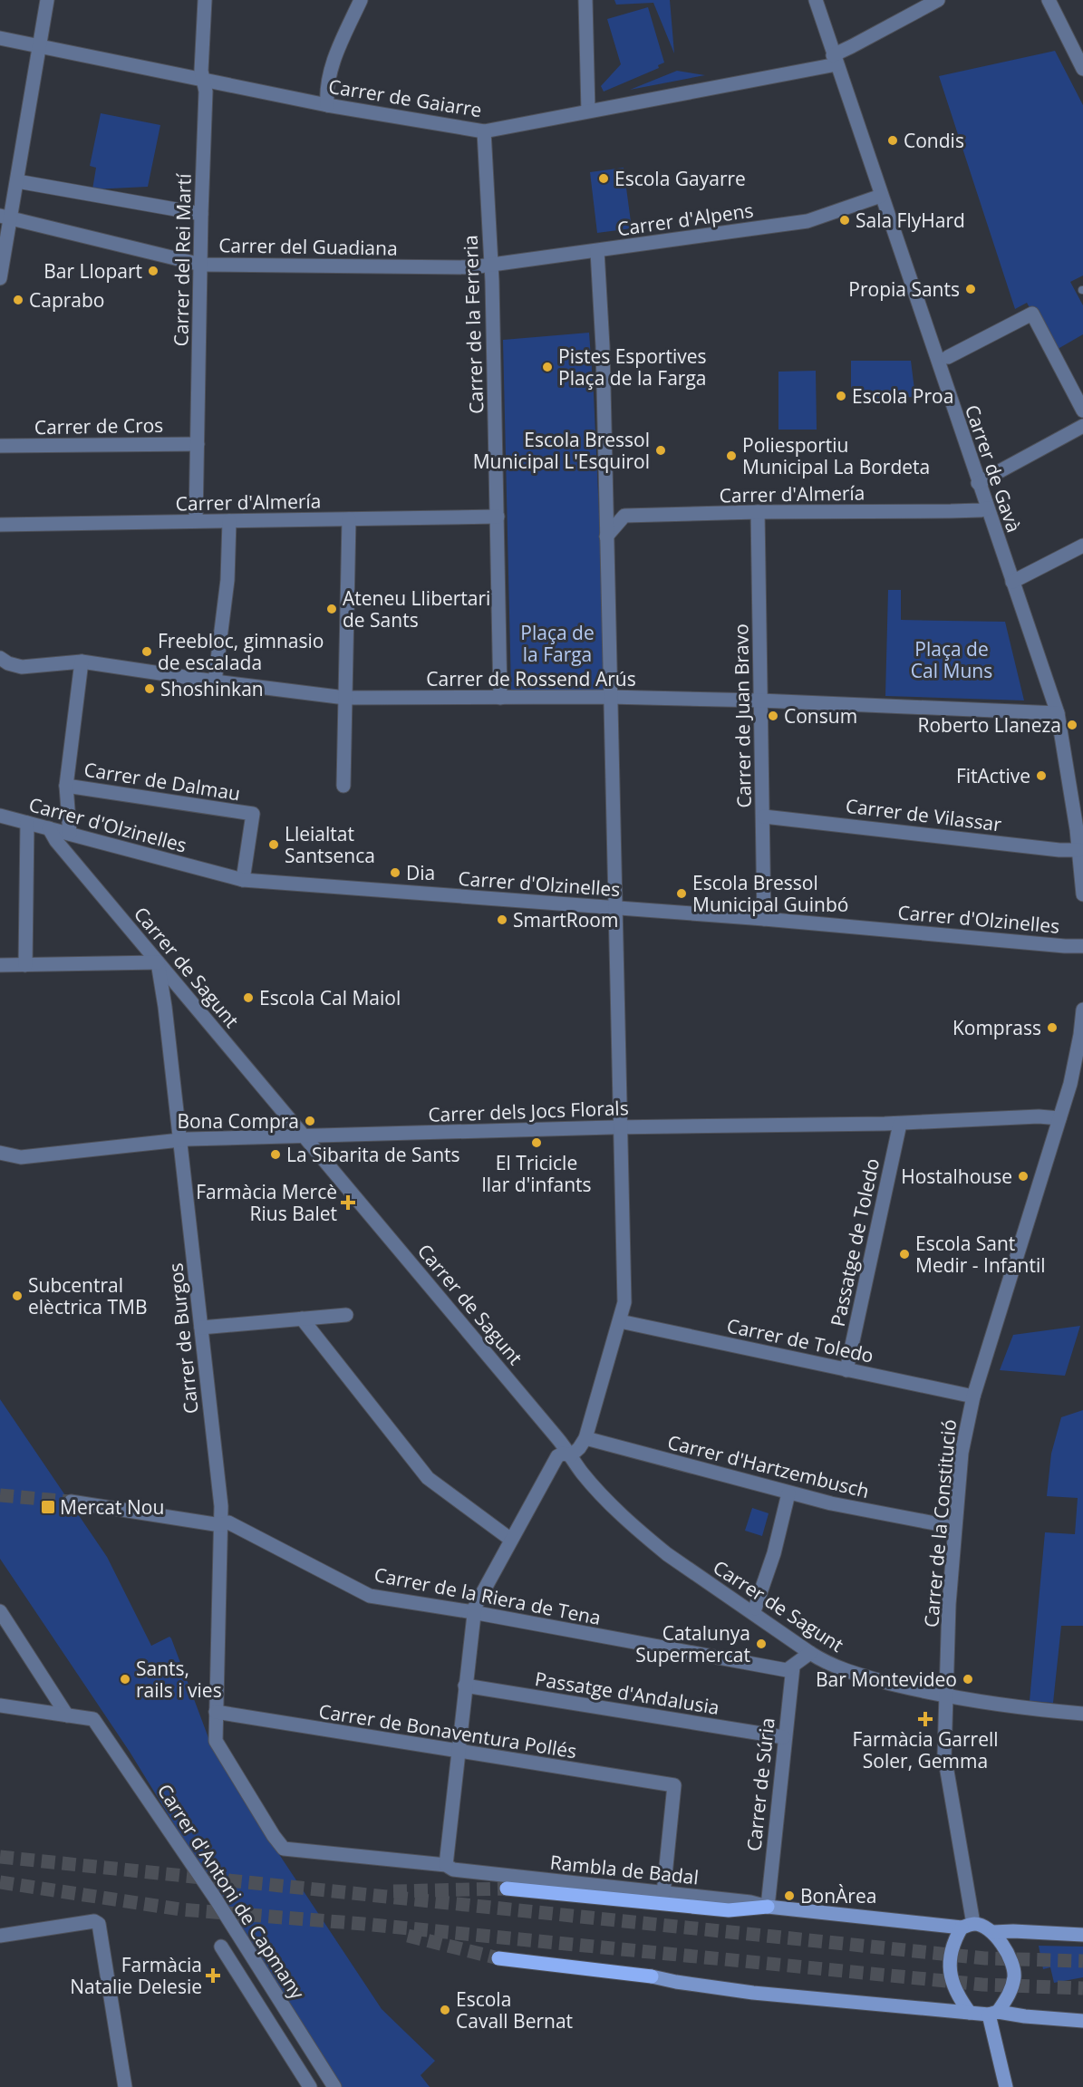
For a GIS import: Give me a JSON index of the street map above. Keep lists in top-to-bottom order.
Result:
{
  "streets": {
    "street": [
      "Carrer de Gaiarre",
      "Carrer d'Alpens",
      "Carrer del Guadiana",
      "Carrer del Rei Martí",
      "Carrer de la Ferreria",
      "Carrer de Cros",
      "Carrer de Gavà",
      "Carrer d'Almería",
      "Carrer de Rossend Arús",
      "Carrer de Juan Bravo",
      "Carrer de Dalmau",
      "Carrer de Vilassar",
      "Carrer d'Olzinelles",
      "Carrer de Sagunt",
      "Carrer dels Jocs Florals",
      "Passatge de Toledo",
      "Carrer de Burgos",
      "Carrer de Toledo",
      "Carrer d'Hartzembusch",
      "Carrer de la Constitució",
      "Carrer de la Riera de Tena",
      "Passatge d'Andalusia",
      "Carrer de Bonaventura Pollés",
      "Carrer de Súria",
      "Rambla de Badal",
      "Carrer d'Antoni de Capmany"
    ]
  },
  "crossings": [
    ["Carrer de Gaiarre", "Carrer del Rei Martí"],
    ["Carrer de Gaiarre", "Carrer de la Ferreria"],
    ["Carrer de Gaiarre", "Carrer de Gavà"],
    ["Carrer d'Alpens", "Carrer del Guadiana"],
    ["Carrer d'Alpens", "Carrer de la Ferreria"],
    ["Carrer d'Alpens", "Carrer de Gavà"],
    ["Carrer del Guadiana", "Carrer del Rei Martí"],
    ["Carrer del Guadiana", "Carrer de la Ferreria"],
    ["Carrer del Rei Martí", "Carrer de Cros"],
    ["Carrer del Rei Martí", "Carrer d'Almería"],
    ["Carrer de la Ferreria", "Carrer d'Almería"],
    ["Carrer de Gavà", "Carrer d'Almería"],
    ["Carrer de Gavà", "Carrer de Rossend Arús"],
    ["Carrer d'Almería", "Carrer de Juan Bravo"],
    ["Carrer de Rossend Arús", "Carrer de Juan Bravo"],
    ["Carrer de Juan Bravo", "Carrer de Vilassar"],
    ["Carrer de Juan Bravo", "Carrer d'Olzinelles"],
    ["Carrer de Dalmau", "Carrer d'Olzinelles"],
    ["Carrer d'Olzinelles", "Carrer de Sagunt"],
    ["Carrer de Sagunt", "Carrer dels Jocs Florals"],
    ["Carrer de Sagunt", "Carrer de Burgos"],
    ["Carrer de Sagunt", "Carrer de la Constitució"],
    ["Carrer dels Jocs Florals", "Passatge de Toledo"],
    ["Carrer dels Jocs Florals", "Carrer de Burgos"],
    ["Carrer dels Jocs Florals", "Carrer de la Constitució"],
    ["Passatge de Toledo", "Carrer de Toledo"],
    ["Carrer de Burgos", "Carrer de la Riera de Tena"],
    ["Carrer de Burgos", "Carrer de Bonaventura Pollés"],
    ["Carrer de Burgos", "Rambla de Badal"],
    ["Carrer de Toledo", "Carrer de la Constitució"],
    ["Carrer de la Constitució", "Rambla de Badal"],
    ["Carrer de la Riera de Tena", "Carrer de Súria"],
    ["Passatge d'Andalusia", "Carrer de Súria"],
    ["Carrer de Bonaventura Pollés", "Rambla de Badal"],
    ["Carrer de Súria", "Rambla de Badal"]
  ],
  "parks": ["Plaça de la Farga", "Plaça de Cal Muns"],
  "places": {
    "other": [
      "Condis",
      "Escola Gayarre",
      "Sala FlyHard",
      "Bar Llopart",
      "Propia Sants",
      "Caprabo",
      "Pistes Esportives Plaça de la Farga",
      "Escola Proa",
      "Escola Bressol Municipal L'Esquirol",
      "Poliesportiu Municipal La Bordeta",
      "Ateneu Llibertari de Sants",
      "Freebloc, gimnasio de escalada",
      "Shoshinkan",
      "Consum",
      "Roberto Llaneza",
      "FitActive",
      "Lleialtat Santsenca",
      "Dia",
      "Escola Bressol Municipal Guinbó",
      "SmartRoom",
      "Escola Cal Maiol",
      "Komprass",
      "Bona Compra",
      "El Tricicle llar d'infants",
      "La Sibarita de Sants",
      "Hostalhouse",
      "Escola Sant Medir - Infantil",
      "Subcentral elèctrica TMB",
      "Catalunya Supermercat",
      "Sants, rails i vies",
      "Bar Montevideo",
      "BonÀrea",
      "Escola Cavall Bernat"
    ],
    "health": ["Farmàcia Mercè Rius Balet", "Farmàcia Garrell Soler, Gemma", "Farmàcia Natalie Delesie"],
    "transit": ["Mercat Nou"]
  }
}
